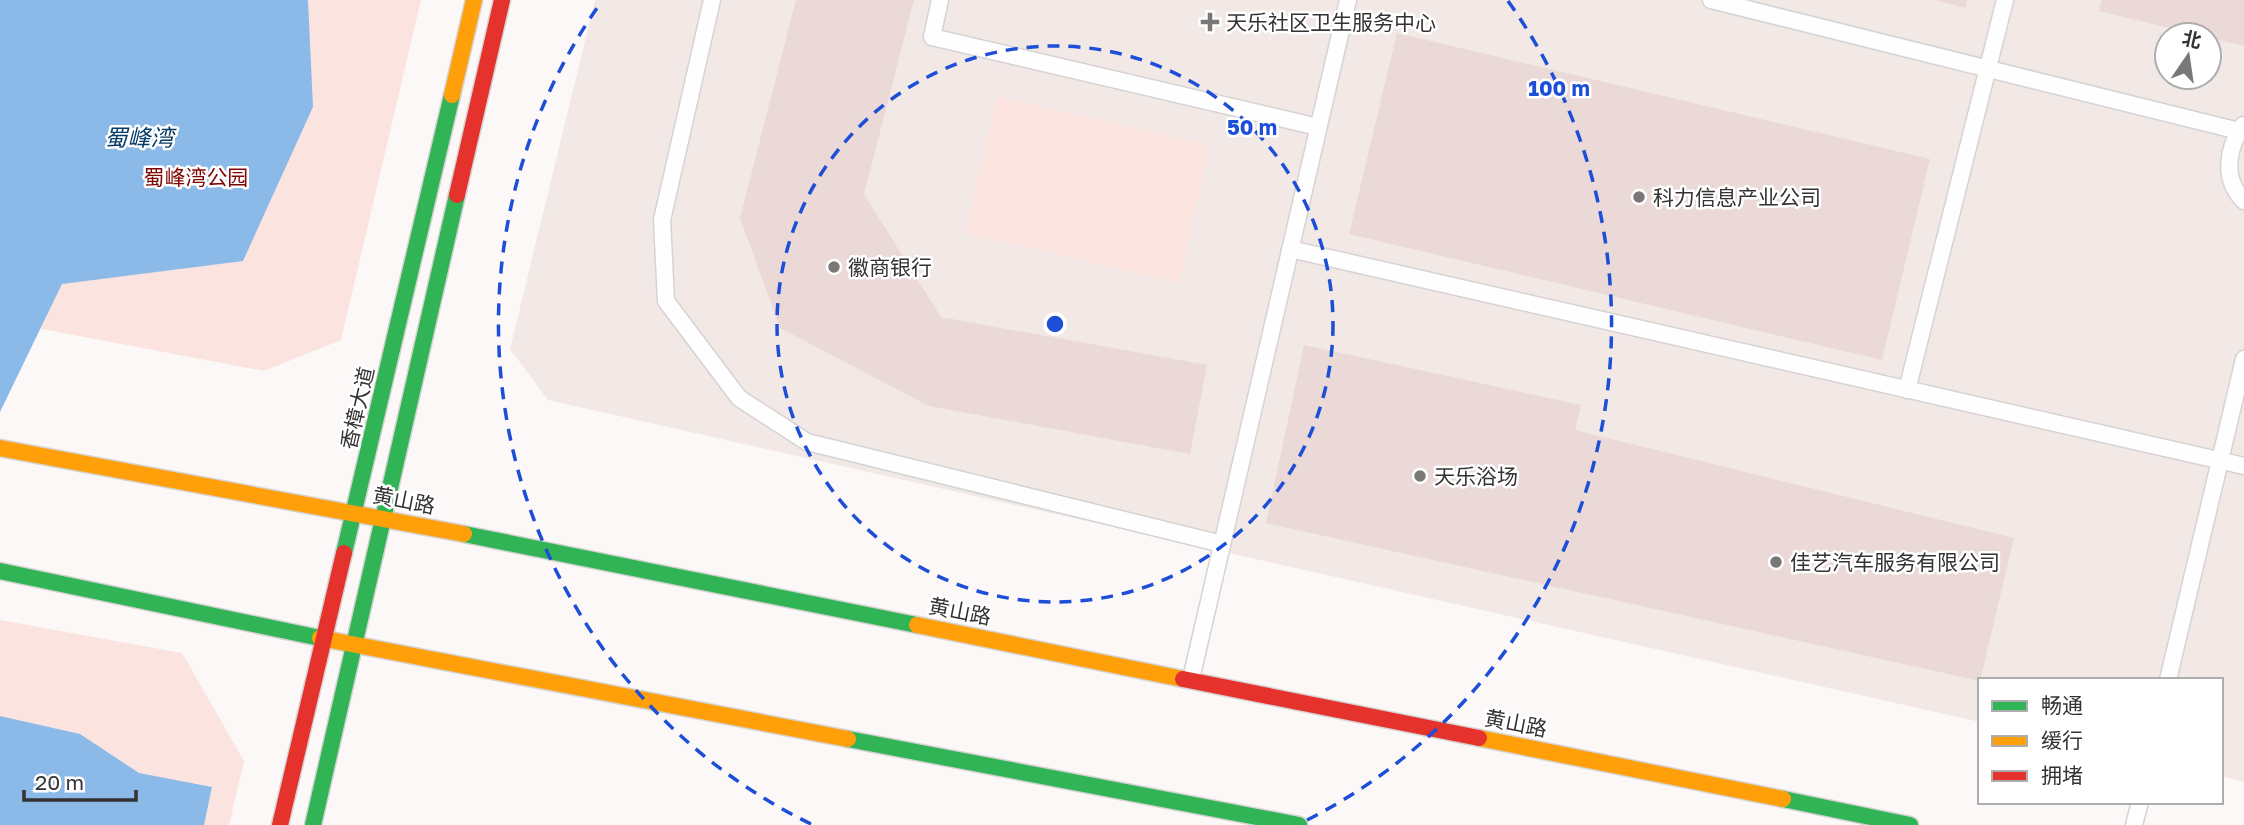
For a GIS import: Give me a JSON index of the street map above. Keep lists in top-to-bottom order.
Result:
{
  "streets": {
    "main road": ["香樟大道", "黄山路"]
  },
  "crossings": [
    ["香樟大道", "黄山路"]
  ],
  "water": ["蜀峰湾"],
  "parks": ["蜀峰湾公园"],
  "places": {
    "health": ["天乐社区卫生服务中心"],
    "other": [
      "科力信息产业公司",
      "徽商银行",
      "天乐浴场",
      "佳艺汽车服务有限公司"
    ]
  },
  "legend": ["畅通", "缓行", "拥堵"],
  "scale_bar": "20 m",
  "north": "top",
  "rings": ["100 m", "50 m"]
}
